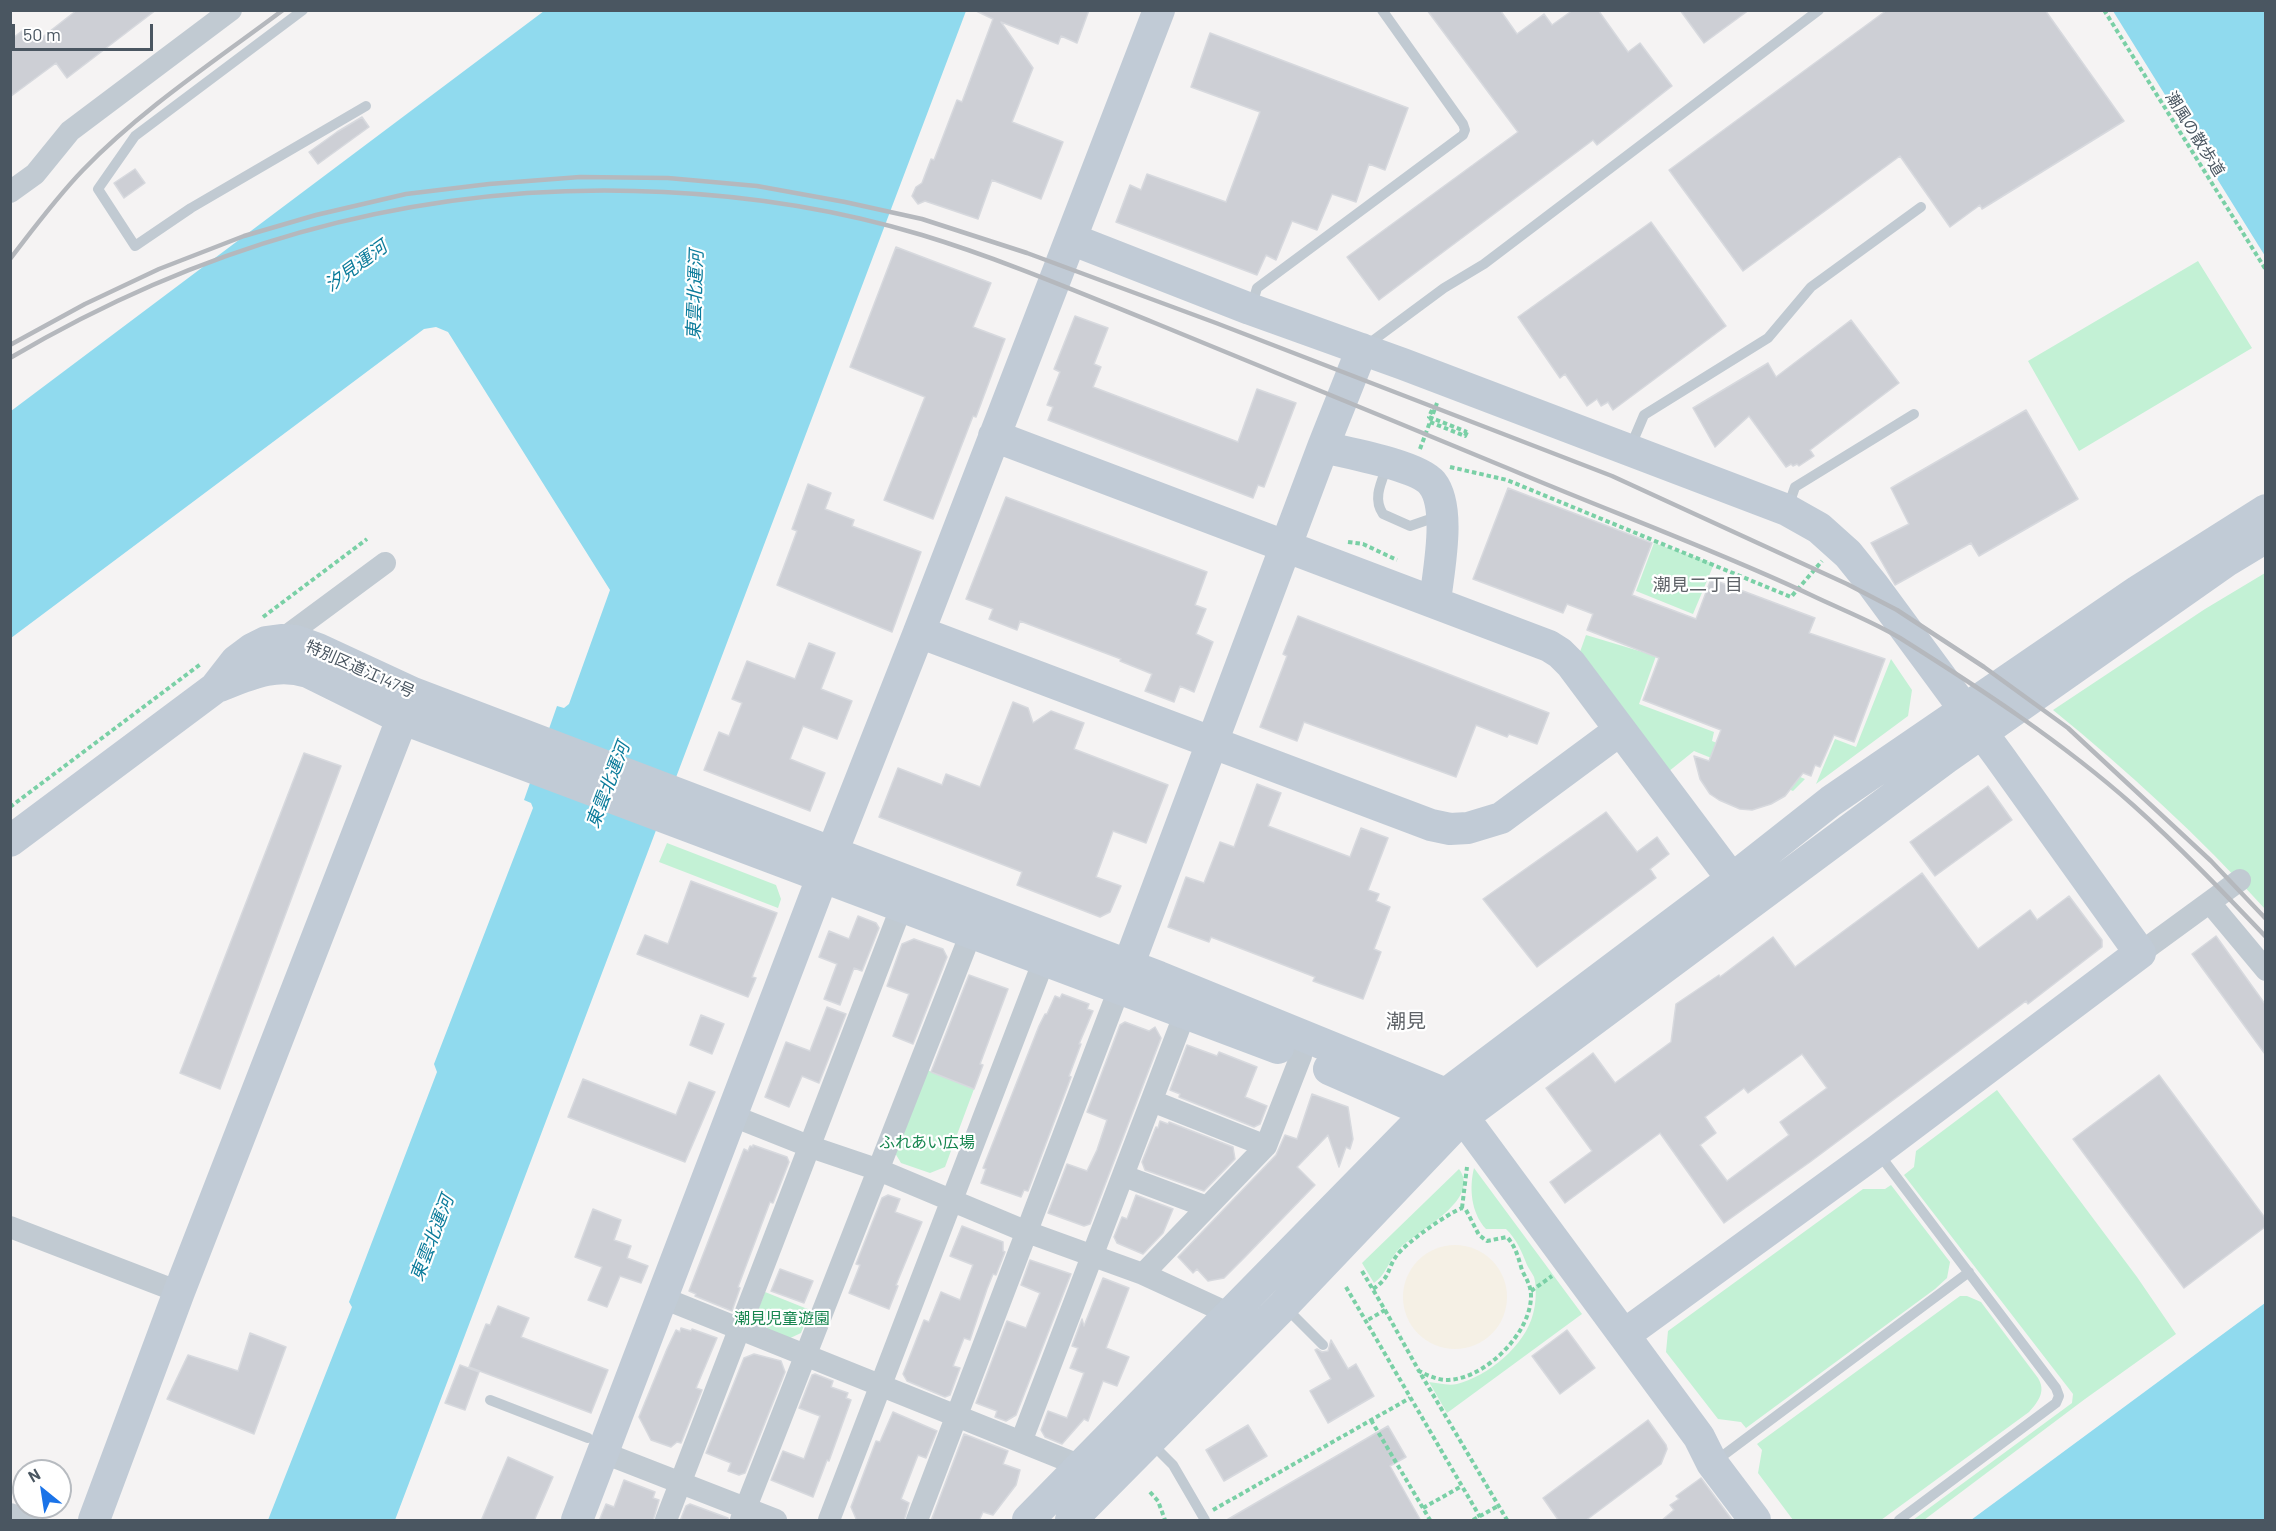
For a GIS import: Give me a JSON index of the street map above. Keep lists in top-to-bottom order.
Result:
{
  "streets": {
    "street": ["特別区道江147号"],
    "path": ["潮風の散歩道"]
  },
  "districts": ["潮見二丁目", "潮見"],
  "water": ["汐見運河", "東雲北運河"],
  "parks": ["ふれあい広場", "潮見児童遊園"],
  "scale_bar": "50 m",
  "north": "top left"
}
